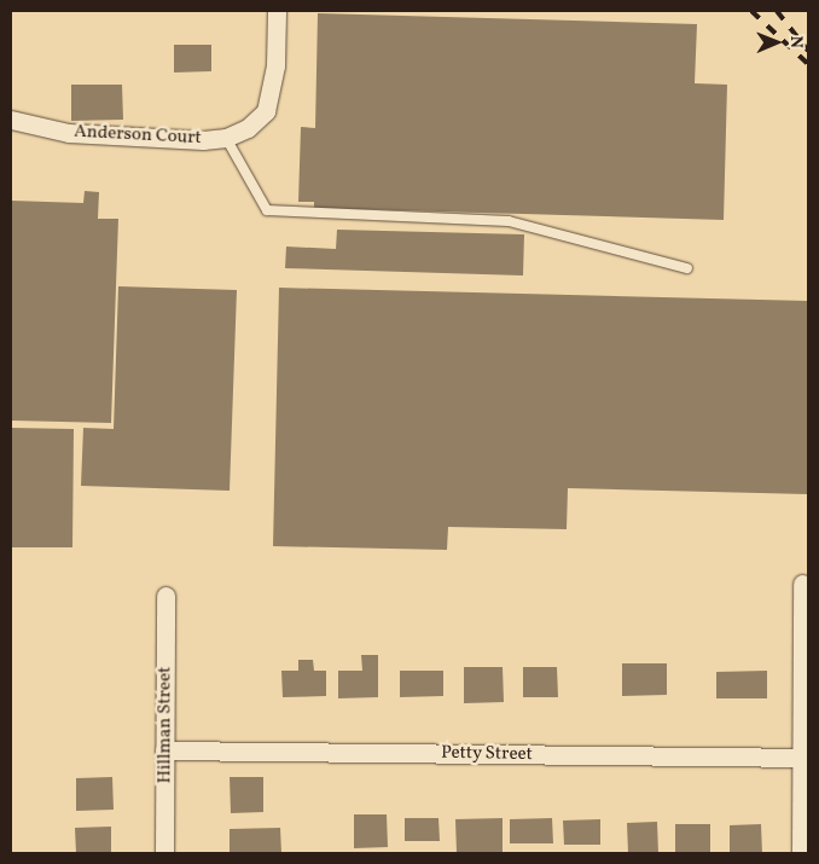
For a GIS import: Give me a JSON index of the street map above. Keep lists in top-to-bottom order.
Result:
{
  "streets": {
    "street": ["Anderson Court", "Hillman Street", "Petty Street"]
  },
  "crossings": [
    ["Hillman Street", "Petty Street"]
  ],
  "north": "right"
}
